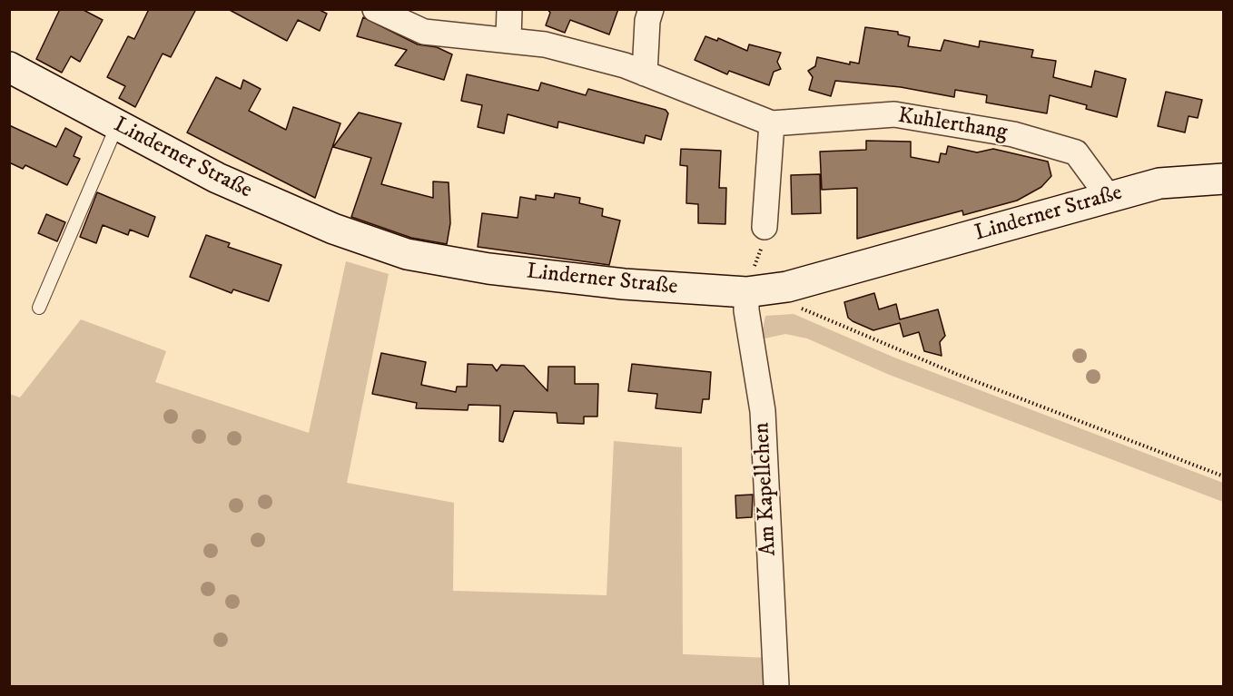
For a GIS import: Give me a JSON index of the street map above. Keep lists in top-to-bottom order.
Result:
{
  "streets": {
    "main road": ["Linderner Straße"],
    "street": ["Kuhlerthang", "Am Kapellchen"]
  },
  "crossings": [
    ["Kuhlerthang", "Linderner Straße"],
    ["Linderner Straße", "Am Kapellchen"]
  ]
}
